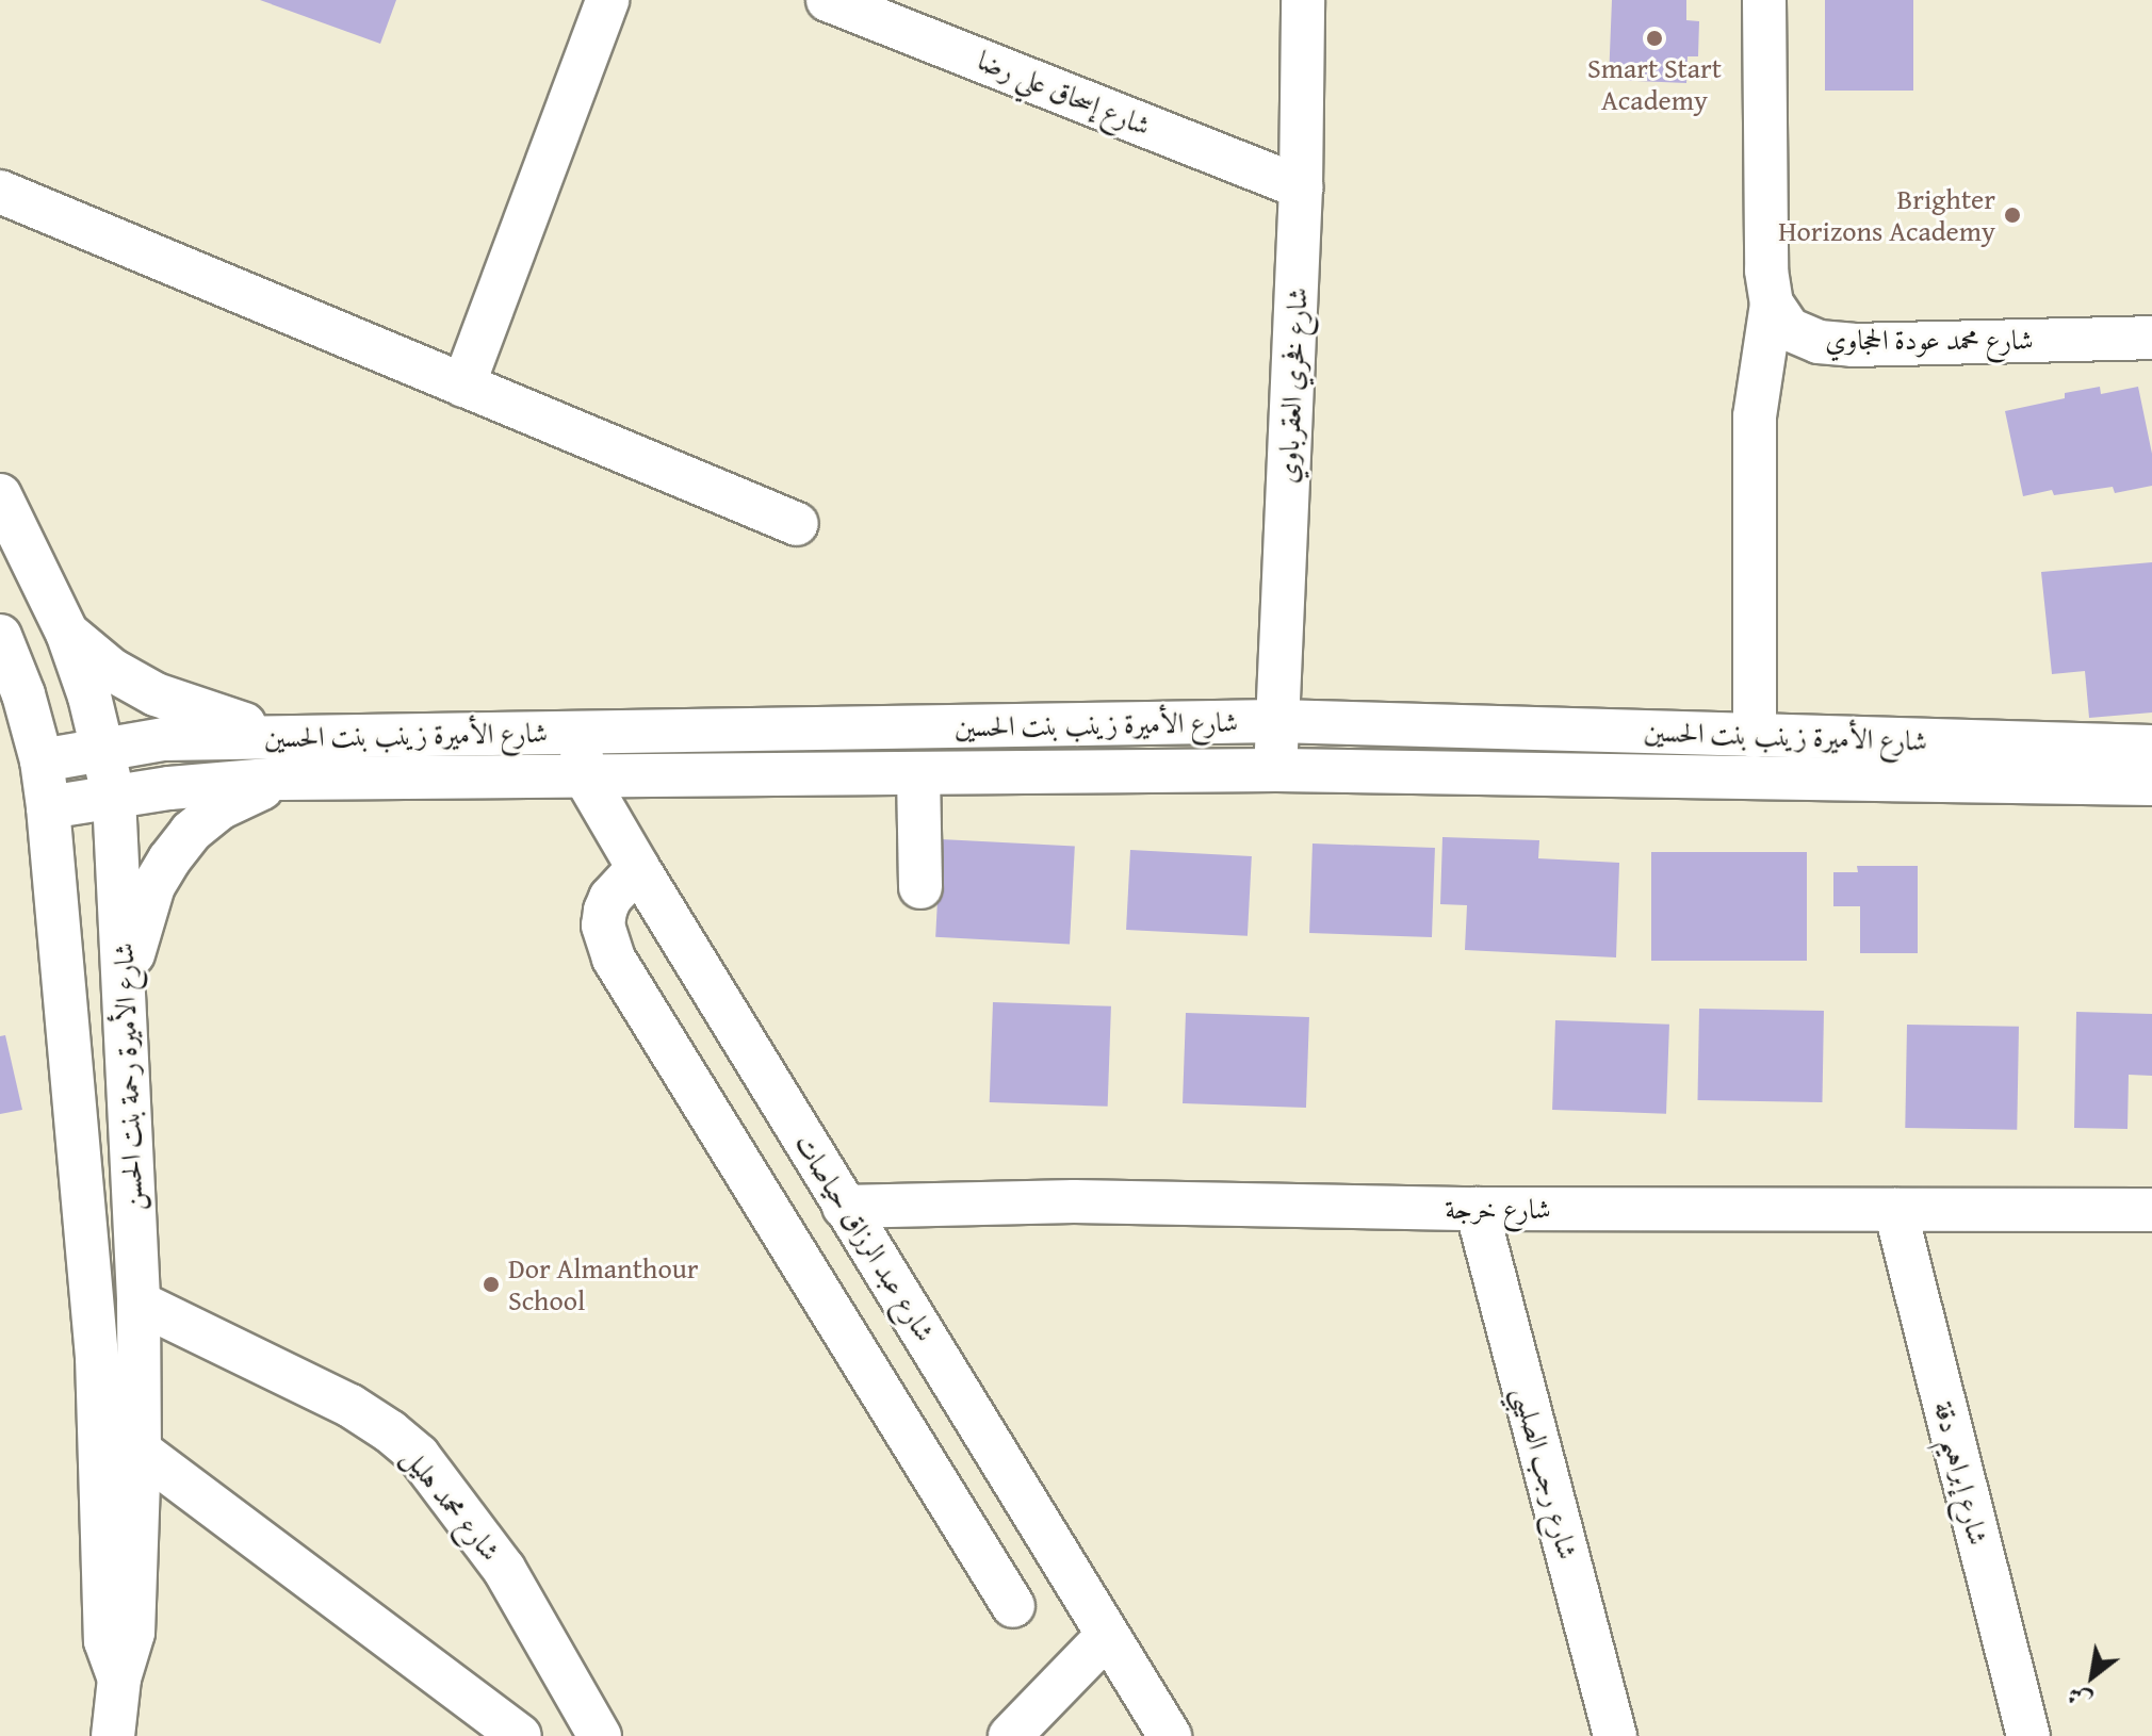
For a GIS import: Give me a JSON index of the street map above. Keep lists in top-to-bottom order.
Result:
{
  "streets": {
    "street": [
      "شارع إسحاق علي رضا",
      "شارع محمد عودة الحجاوي",
      "شارع فخري العقرباوي",
      "شارع الأميرة زينب بنت الحسين",
      "شارع الأميرة رحمة بنت الحسن",
      "شارع خرجة",
      "شارع عبد الرزاق حياصات",
      "شارع رجب الصليبي",
      "شارع إبراهيم دقة",
      "شارع محمد هليل"
    ]
  },
  "crossings": [
    ["شارع إسحاق علي رضا", "شارع فخري العقرباوي"],
    ["شارع فخري العقرباوي", "شارع الأميرة زينب بنت الحسين"],
    ["شارع الأميرة زينب بنت الحسين", "شارع الأميرة رحمة بنت الحسن"],
    ["شارع الأميرة زينب بنت الحسين", "شارع عبد الرزاق حياصات"],
    ["شارع الأميرة رحمة بنت الحسن", "شارع محمد هليل"],
    ["شارع خرجة", "شارع عبد الرزاق حياصات"],
    ["شارع خرجة", "شارع رجب الصليبي"],
    ["شارع خرجة", "شارع إبراهيم دقة"]
  ],
  "places": ["Smart Start Academy", "Brighter Horizons Academy", "Dor Almanthour School"],
  "north": "bottom left"
}
